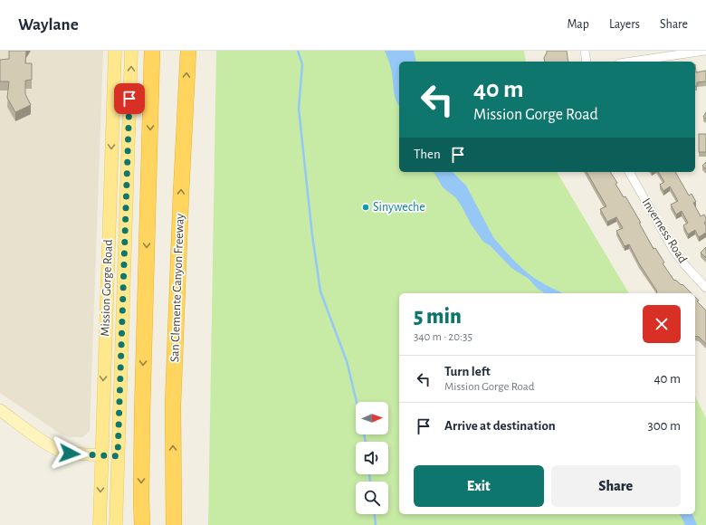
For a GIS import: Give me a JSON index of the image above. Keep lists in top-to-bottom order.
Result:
{
  "streets": {
    "highway": ["San Clemente Canyon Freeway"],
    "main road": ["Mission Gorge Road"],
    "street": ["Inverness Road"]
  },
  "places": ["Sinyweche"],
  "north": "right",
  "page": {
    "header": "Waylane",
    "nav": ["Map", "Layers", "Share"],
    "turn": ["40 m", "Mission Gorge Road"],
    "then": "Then",
    "heading": ["5 min", "340 m · 20:35"],
    "list": [
      {
        "name": "Turn left",
        "note": "Mission Gorge Road",
        "value": "40 m"
      },
      {
        "name": "Arrive at destination",
        "value": "300 m"
      }
    ],
    "buttons": ["Exit", "Share"]
  }
}
